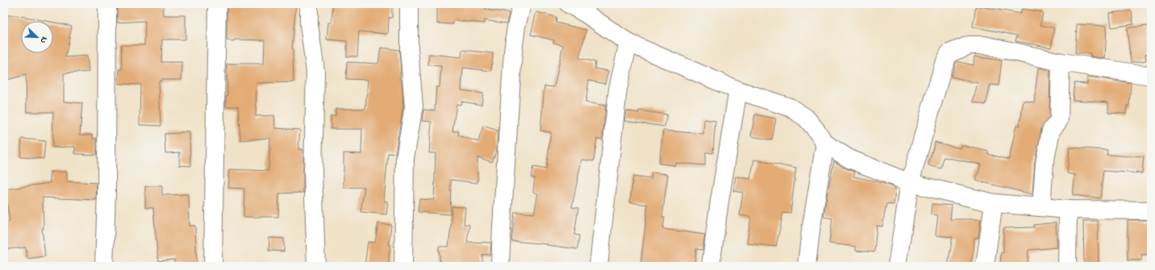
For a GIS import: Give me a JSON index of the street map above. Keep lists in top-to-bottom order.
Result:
{
  "north": "bottom right"
}
